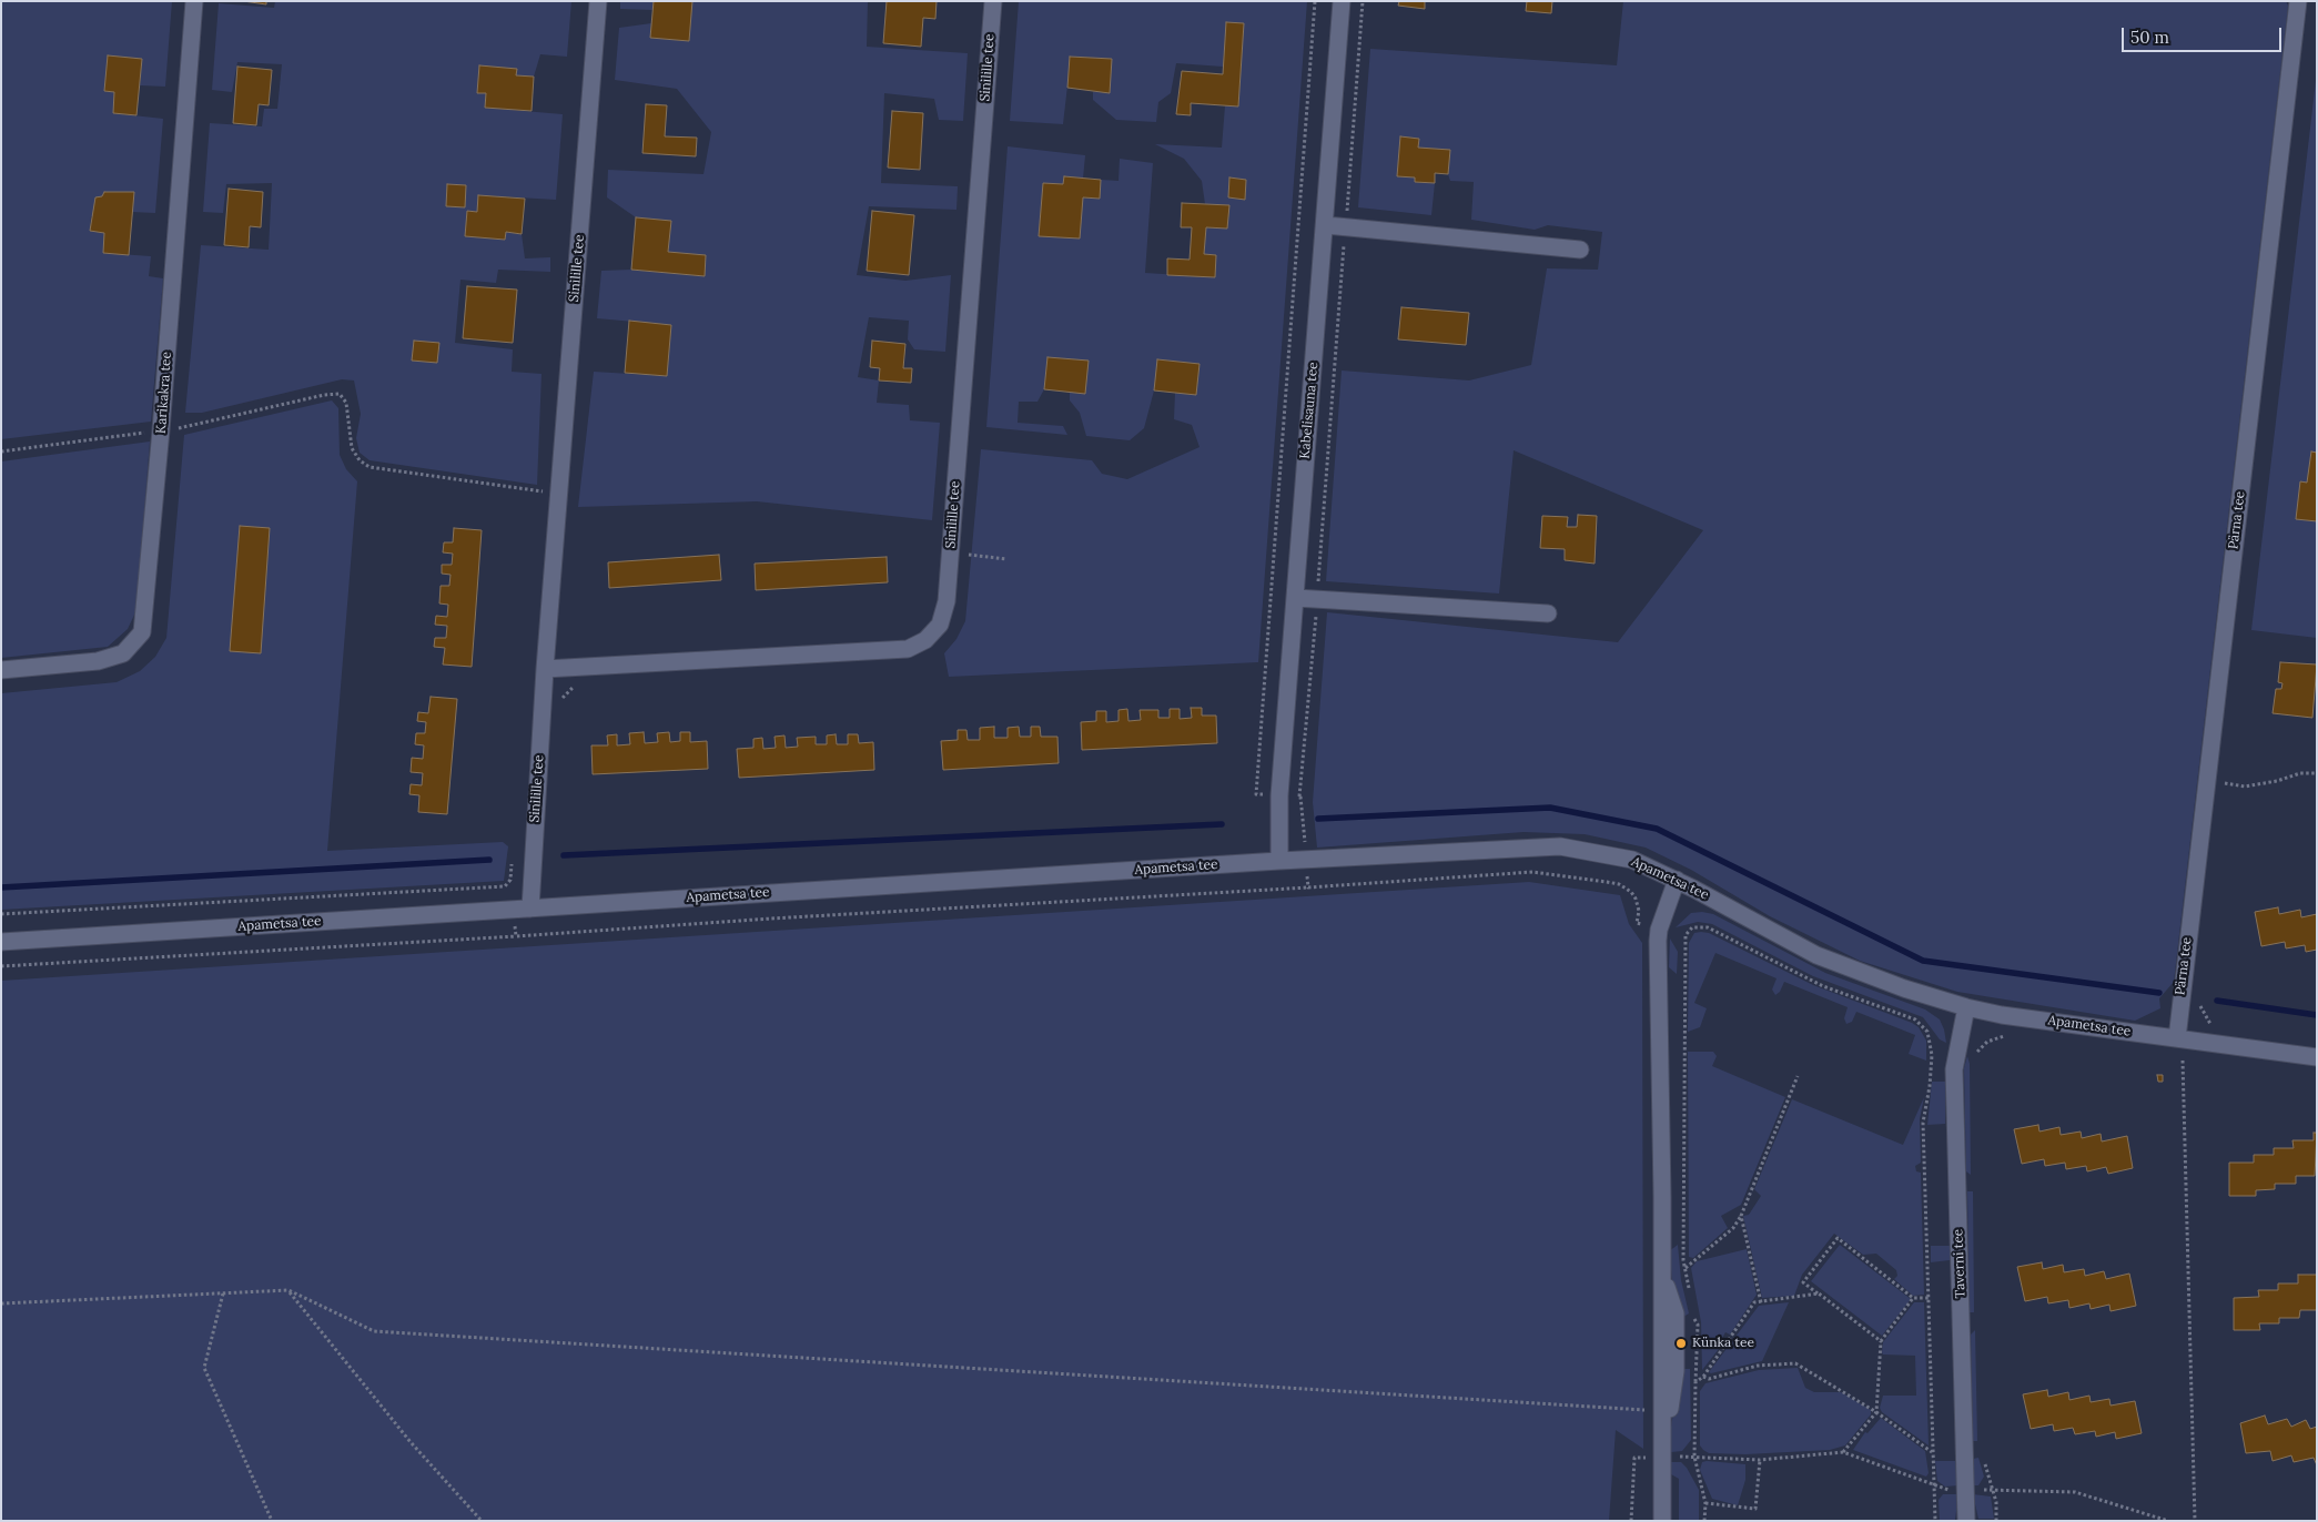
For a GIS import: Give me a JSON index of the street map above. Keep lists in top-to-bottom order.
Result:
{
  "streets": {
    "street": [
      "Sinilille tee",
      "Karikakra tee",
      "Kabelisauna tee",
      "Pärna tee",
      "Apametsa tee",
      "Taverni tee"
    ]
  },
  "crossings": [
    ["Sinilille tee", "Apametsa tee"],
    ["Kabelisauna tee", "Apametsa tee"],
    ["Pärna tee", "Apametsa tee"],
    ["Apametsa tee", "Taverni tee"]
  ],
  "places": ["Künka tee"],
  "scale_bar": "50 m"
}
